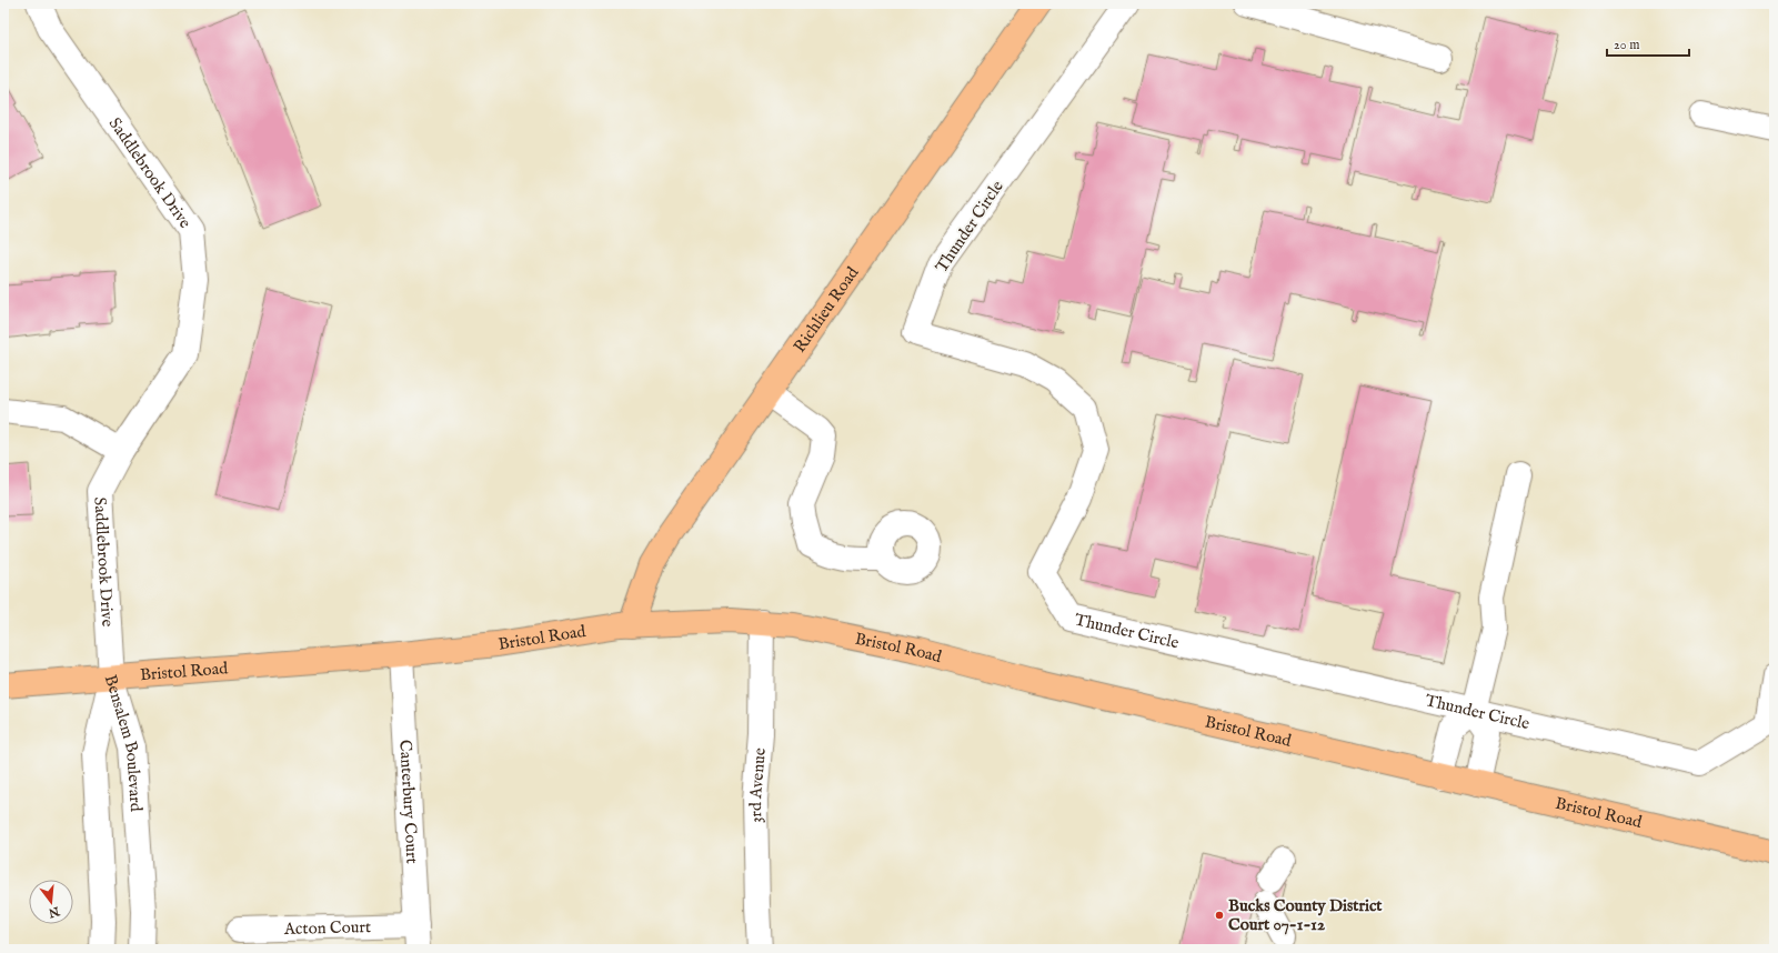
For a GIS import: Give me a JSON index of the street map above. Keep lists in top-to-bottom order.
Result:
{
  "streets": {
    "main road": ["Richlieu Road", "Bristol Road"],
    "street": [
      "Saddlebrook Drive",
      "Thunder Circle",
      "Bensalem Boulevard",
      "3rd Avenue",
      "Canterbury Court",
      "Acton Court"
    ]
  },
  "crossings": [
    ["Saddlebrook Drive", "Bristol Road"],
    ["Saddlebrook Drive", "Bensalem Boulevard"],
    ["Richlieu Road", "Bristol Road"],
    ["Bristol Road", "Bensalem Boulevard"],
    ["Bristol Road", "3rd Avenue"],
    ["Bristol Road", "Canterbury Court"],
    ["Canterbury Court", "Acton Court"]
  ],
  "places": ["Bucks County District Court 07-1-12"],
  "scale_bar": "20 m",
  "north": "bottom"
}
